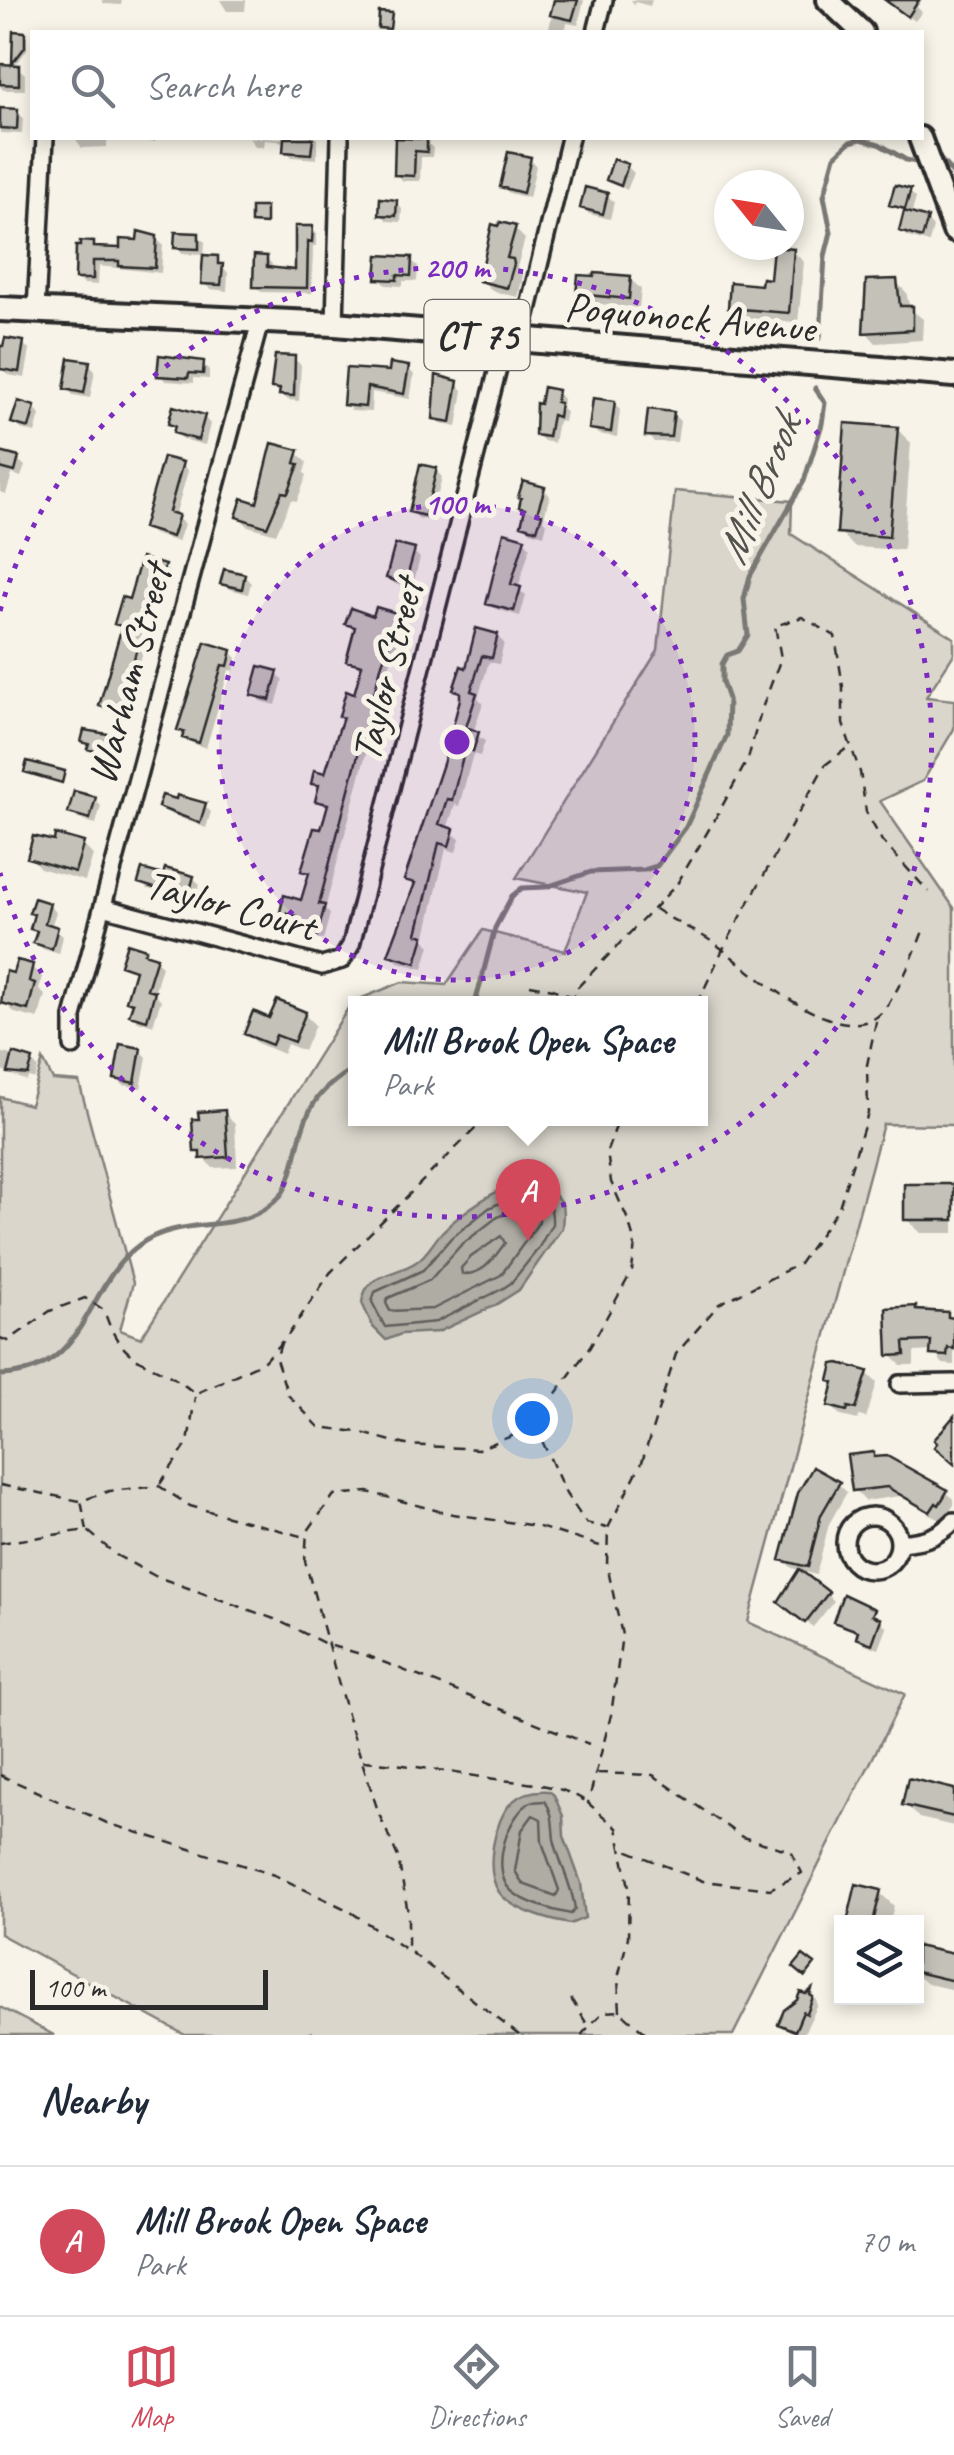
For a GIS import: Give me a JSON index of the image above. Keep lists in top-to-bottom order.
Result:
{
  "streets": {
    "main road": ["Poquonock Avenue", "CT 75"],
    "street": ["Taylor Street", "Warham Street", "Taylor Court"]
  },
  "crossings": [
    ["Poquonock Avenue", "Taylor Street"],
    ["Poquonock Avenue", "Warham Street"],
    ["Taylor Street", "Taylor Court"],
    ["Warham Street", "Taylor Court"]
  ],
  "water": ["Mill Brook"],
  "scale_bar": "100 m",
  "north": "top left",
  "page": {
    "search": "Search here",
    "popup": ["Mill Brook Open Space", "Park"],
    "pins": "A",
    "scale": "100 m",
    "heading": "Nearby",
    "list": [
      {
        "mark": "A",
        "name": "Mill Brook Open Space",
        "note": "Park",
        "value": "70 m"
      }
    ],
    "nav": ["Map", "Directions", "Saved"]
  },
  "rings": ["200 m", "100 m"]
}
